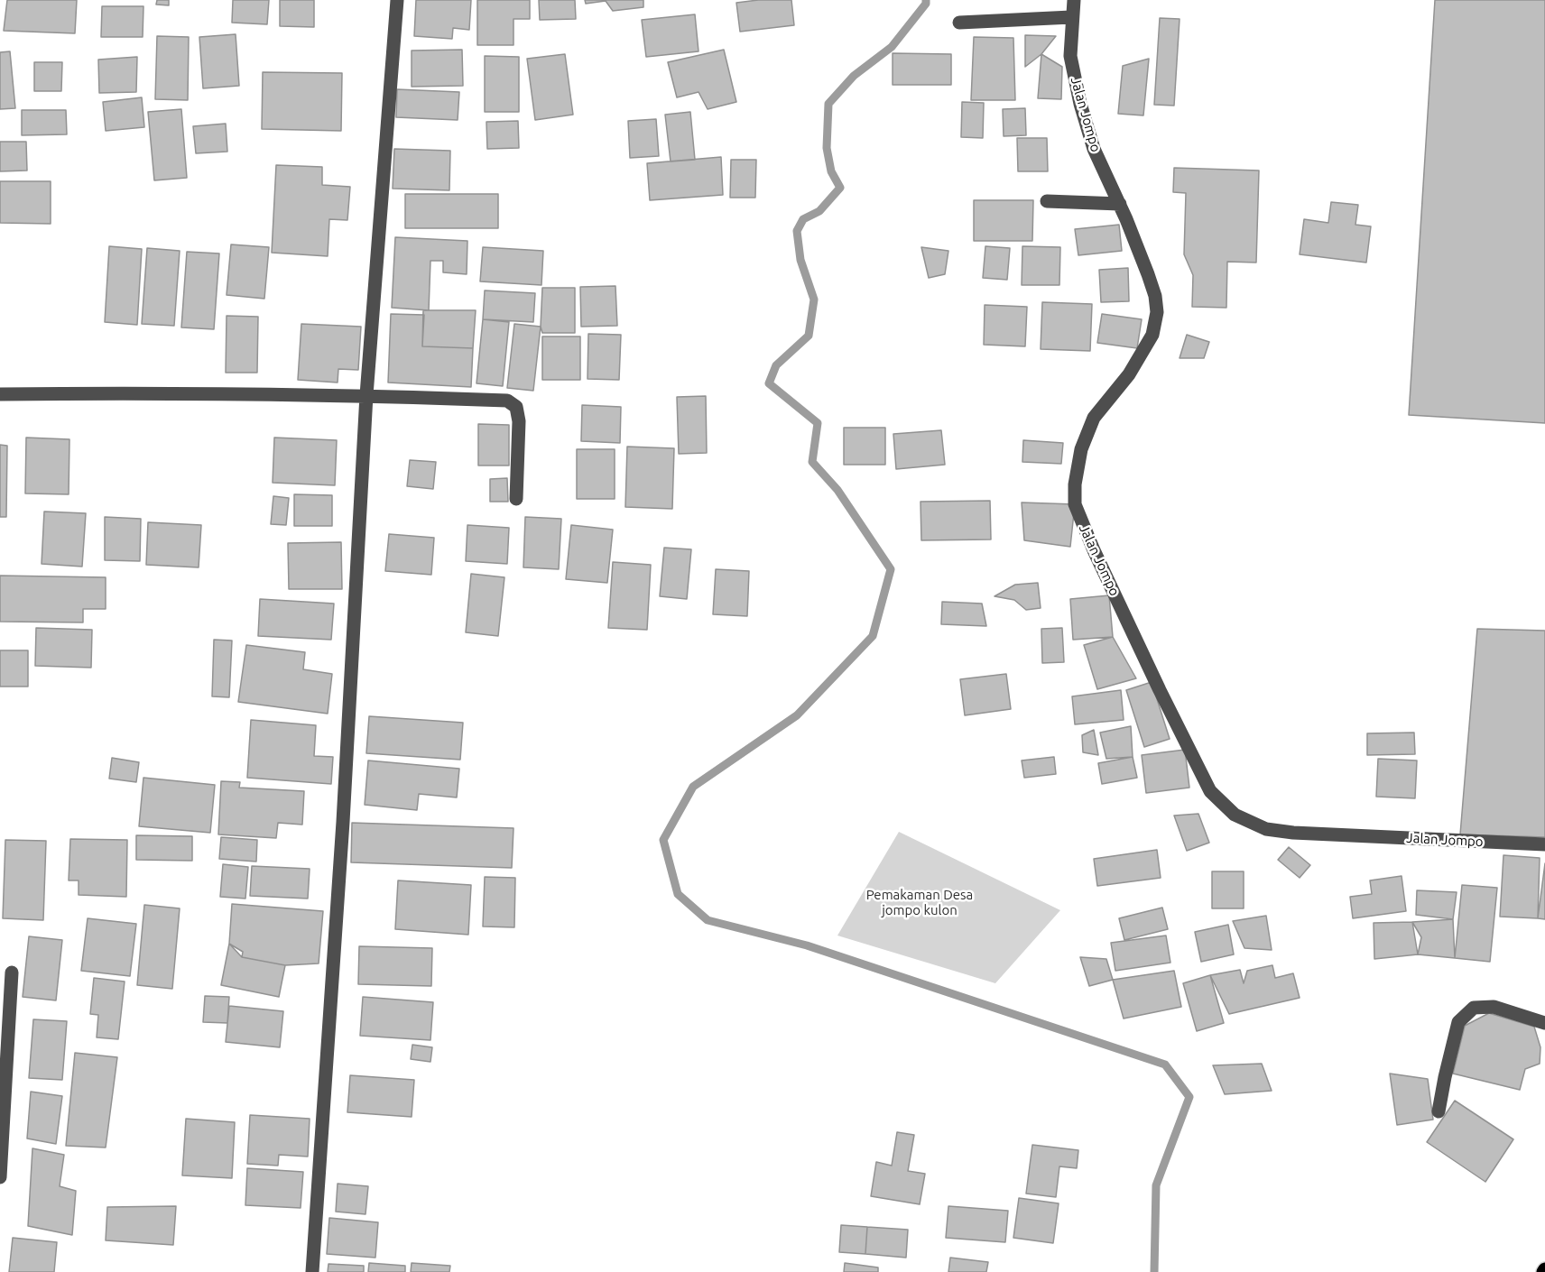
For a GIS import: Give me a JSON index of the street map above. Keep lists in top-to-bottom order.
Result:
{
  "streets": {
    "street": ["Jalan Jompo"]
  },
  "parks": ["Pemakaman Desa jompo kulon"]
}
